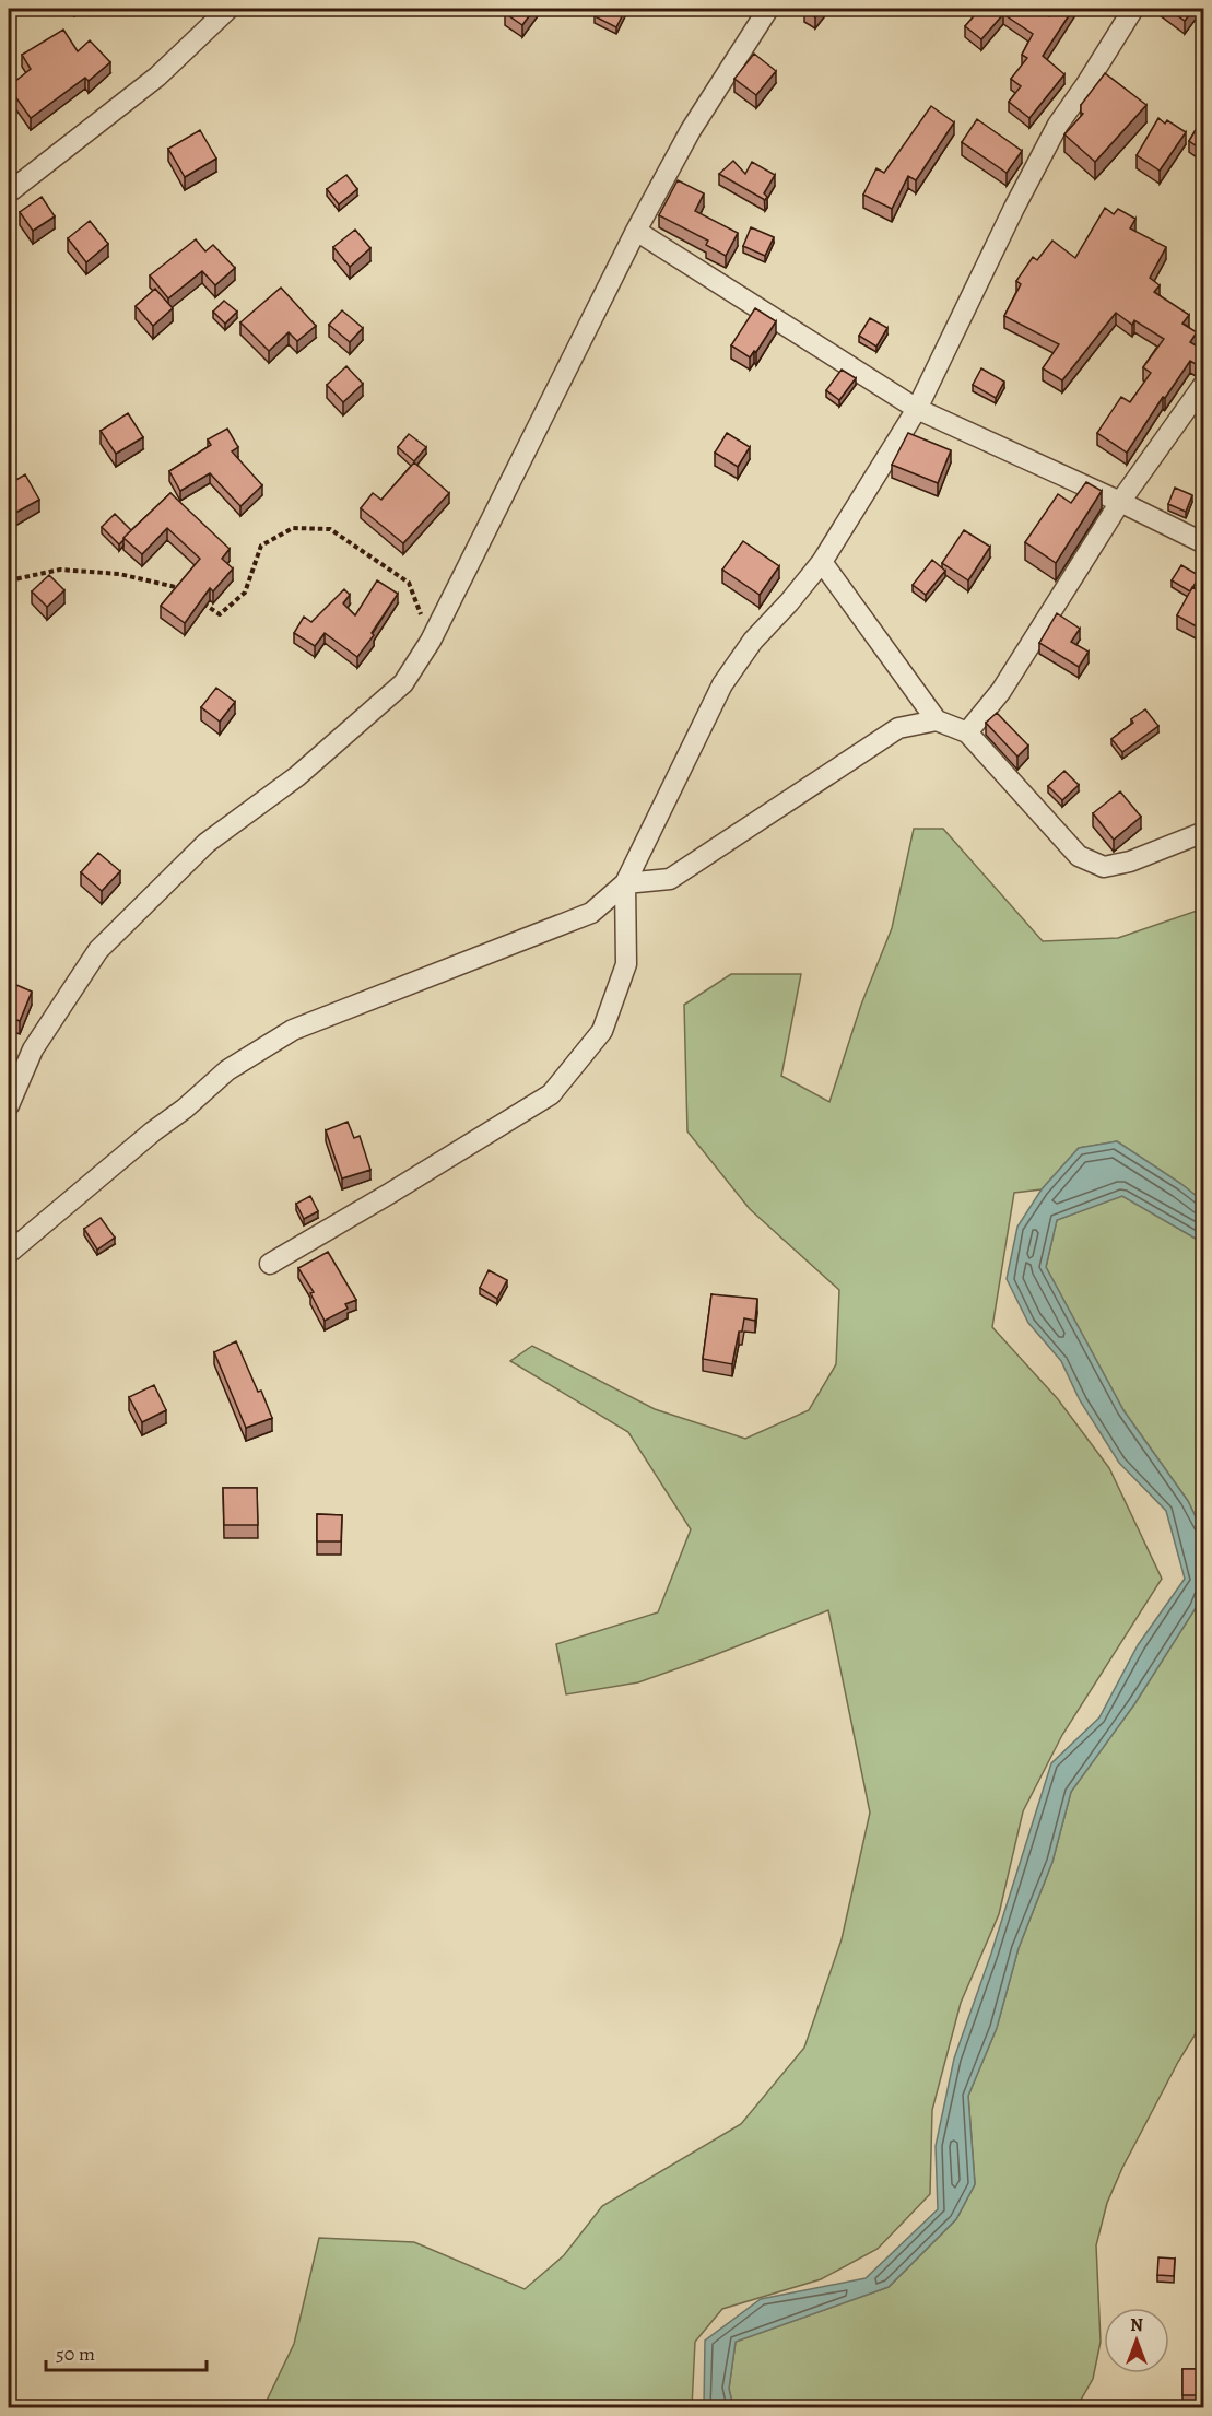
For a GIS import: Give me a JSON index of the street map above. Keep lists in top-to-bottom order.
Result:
{
  "scale_bar": "50 m",
  "north": "top"
}
